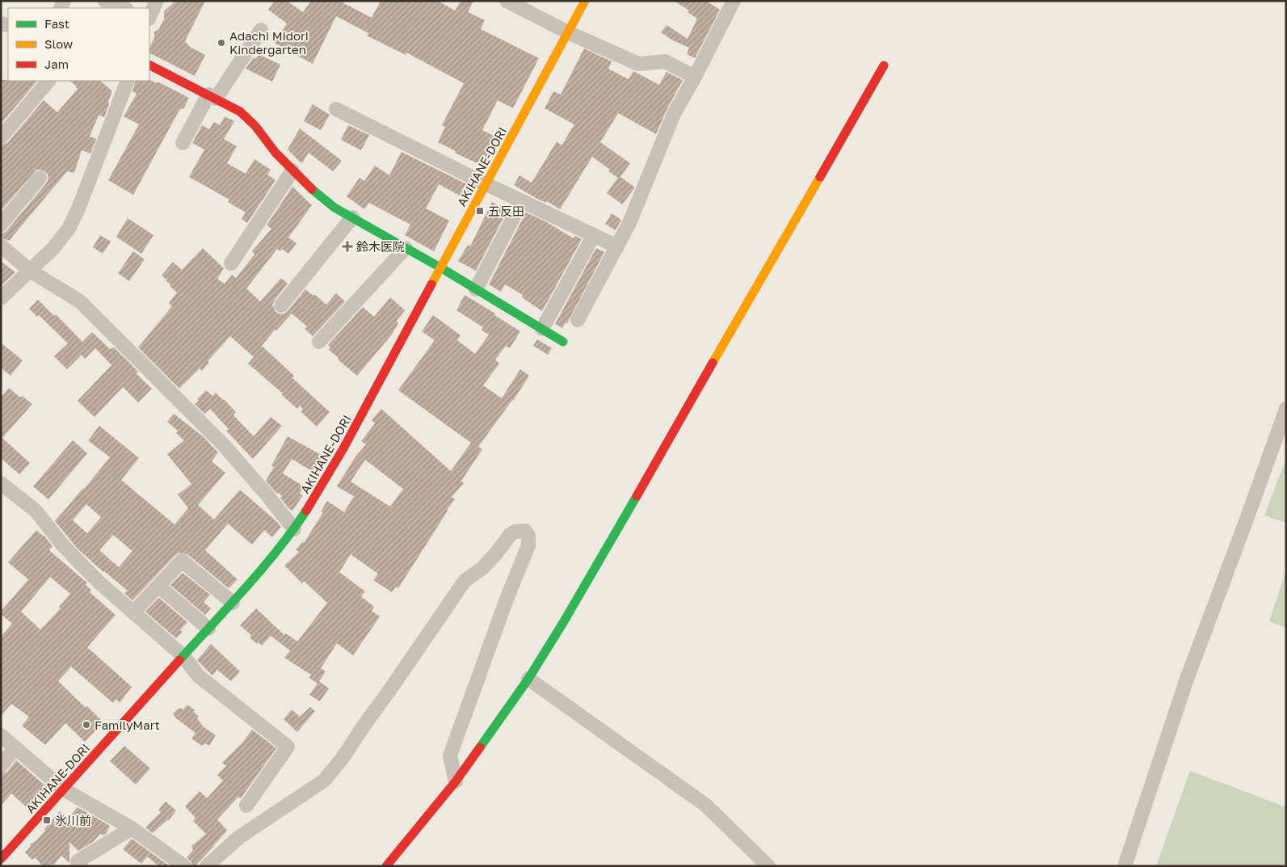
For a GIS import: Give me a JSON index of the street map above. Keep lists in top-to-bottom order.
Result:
{
  "streets": {
    "street": ["AKIHANE-DORI"]
  },
  "places": {
    "other": ["Adachi Midori Kindergarten", "FamilyMart"],
    "transit": ["五反田", "氷川前"],
    "health": ["鈴木医院"]
  },
  "legend": ["Fast", "Slow", "Jam"]
}
